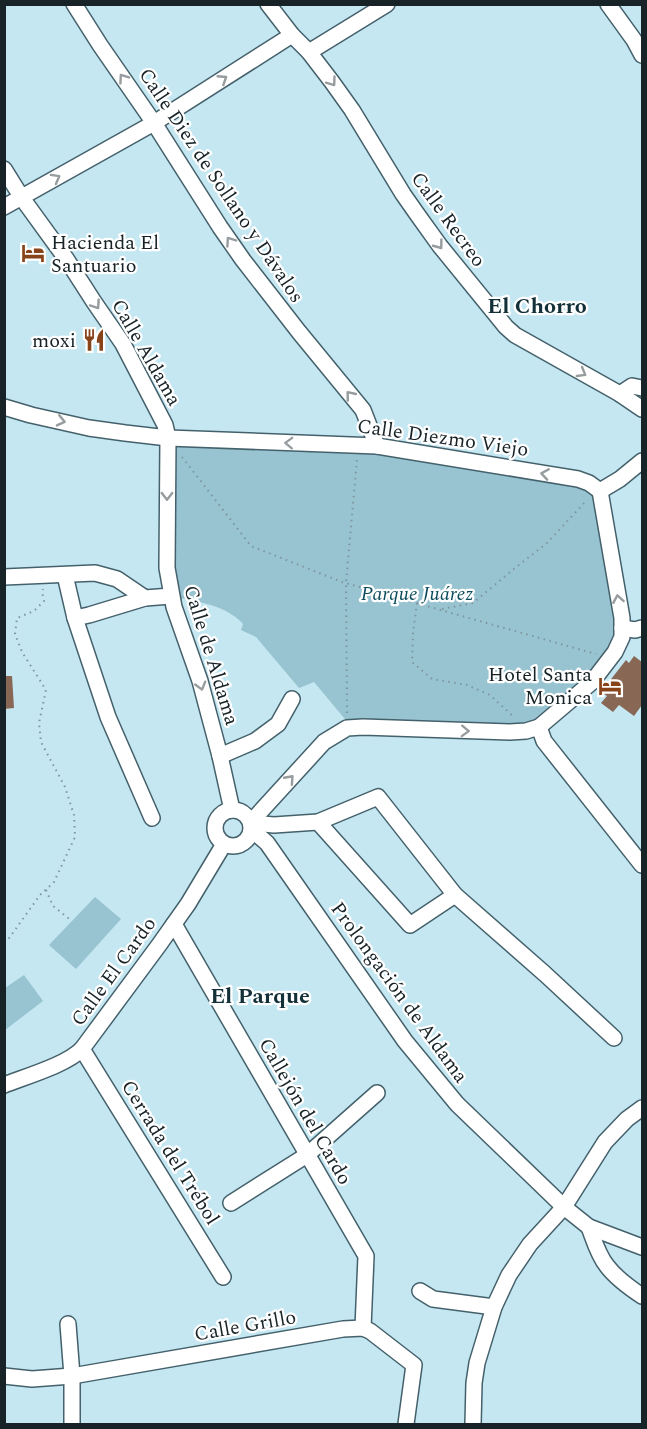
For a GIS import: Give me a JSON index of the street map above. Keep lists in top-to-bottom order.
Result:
{
  "streets": {
    "street": [
      "Calle Diez de Sollano y Dávalos",
      "Calle Recreo",
      "Calle Aldama",
      "Calle Diezmo Viejo",
      "Calle de Aldama",
      "Calle El Cardo",
      "Prolongación de Aldama",
      "Callejón del Cardo",
      "Cerrada del Trébol",
      "Calle Grillo"
    ]
  },
  "crossings": [
    ["Calle Diez de Sollano y Dávalos", "Calle Diezmo Viejo"],
    ["Calle Aldama", "Calle Diezmo Viejo"],
    ["Calle Aldama", "Calle de Aldama"],
    ["Calle Diezmo Viejo", "Calle de Aldama"],
    ["Calle de Aldama", "Calle El Cardo"],
    ["Calle de Aldama", "Prolongación de Aldama"],
    ["Calle El Cardo", "Prolongación de Aldama"],
    ["Calle El Cardo", "Callejón del Cardo"],
    ["Calle El Cardo", "Cerrada del Trébol"],
    ["Callejón del Cardo", "Calle Grillo"]
  ],
  "one_way": ["Calle Diez de Sollano y Dávalos", "Calle Recreo", "Calle Aldama"],
  "districts": ["El Chorro", "El Parque"],
  "parks": ["Parque Juárez"],
  "places": {
    "hotel": ["Hacienda El Santuario", "Hotel Santa Monica"],
    "restaurant": ["moxi"]
  }
}
